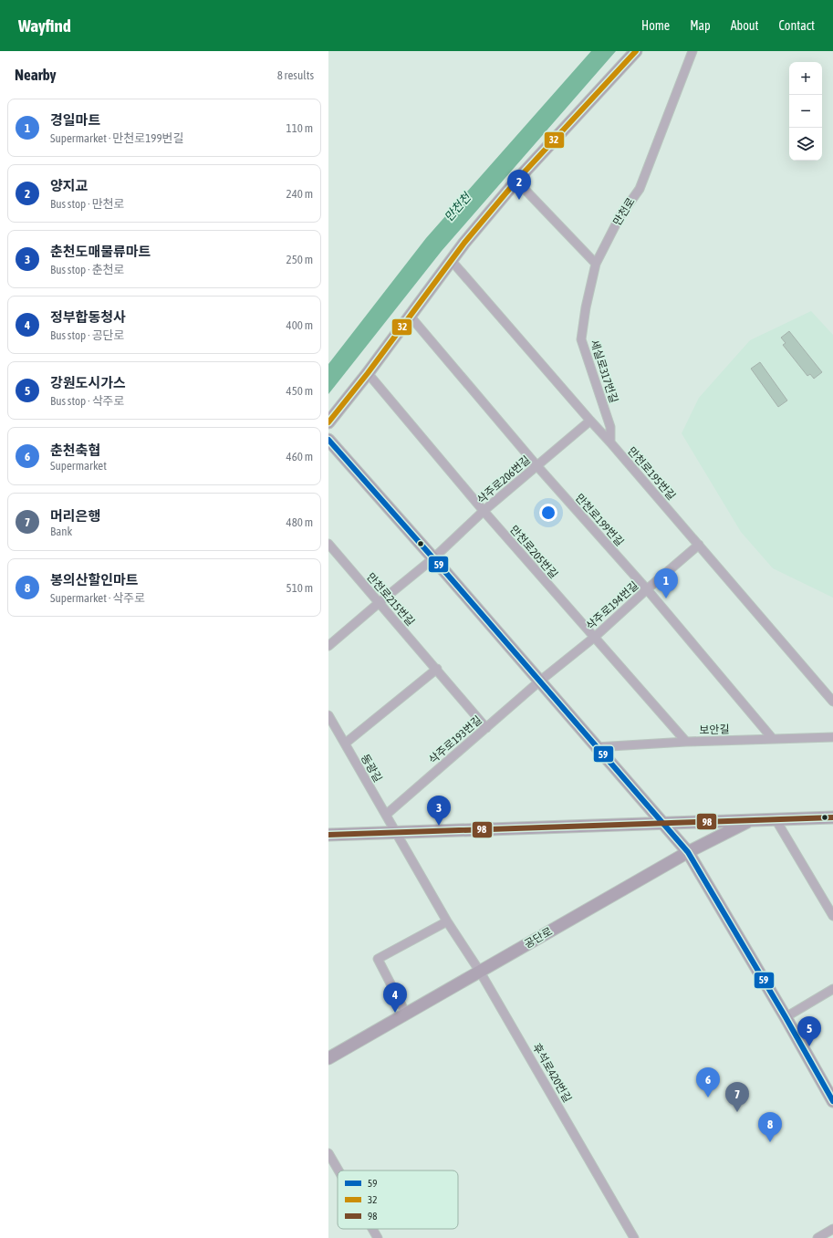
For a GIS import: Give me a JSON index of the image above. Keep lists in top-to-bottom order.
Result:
{
  "streets": {
    "street": [
      "만천로",
      "세실로317번길",
      "만천로195번길",
      "삭주로206번길",
      "만천로199번길",
      "만천로205번길",
      "만천로215번길",
      "삭주로194번길",
      "보안길",
      "삭주로193번길",
      "동광길",
      "공단로",
      "후석로420번길"
    ]
  },
  "crossings": [
    ["만천로", "세실로317번길"],
    ["세실로317번길", "만천로195번길"],
    ["만천로195번길", "삭주로206번길"],
    ["만천로195번길", "삭주로194번길"],
    ["삭주로206번길", "만천로199번길"],
    ["삭주로206번길", "만천로205번길"],
    ["삭주로206번길", "만천로215번길"],
    ["만천로199번길", "삭주로194번길"],
    ["만천로199번길", "보안길"],
    ["만천로205번길", "삭주로194번길"],
    ["만천로205번길", "보안길"],
    ["만천로215번길", "삭주로193번길"],
    ["삭주로194번길", "삭주로193번길"],
    ["삭주로193번길", "동광길"],
    ["동광길", "후석로420번길"],
    ["공단로", "후석로420번길"]
  ],
  "water": ["만천천"],
  "lines": ["transit line 32", "transit line 59", "transit line 98"],
  "legend": ["59", "32", "98"],
  "page": {
    "header": "Wayfind",
    "nav": [
      "Home",
      "Map",
      "About",
      "Contact"
    ],
    "heading": ["Nearby", "8 results"],
    "map_buttons": ["+", "−"],
    "list": [
      {
        "mark": "1",
        "name": "경일마트",
        "note": "Supermarket · 만천로199번길",
        "value": "110 m"
      },
      {
        "mark": "2",
        "name": "양지교",
        "note": "Bus stop · 만천로",
        "value": "240 m"
      },
      {
        "mark": "3",
        "name": "춘천도매물류마트",
        "note": "Bus stop · 춘천로",
        "value": "250 m"
      },
      {
        "mark": "4",
        "name": "정부합동청사",
        "note": "Bus stop · 공단로",
        "value": "400 m"
      },
      {
        "mark": "5",
        "name": "강원도시가스",
        "note": "Bus stop · 삭주로",
        "value": "450 m"
      },
      {
        "mark": "6",
        "name": "춘천축협",
        "note": "Supermarket",
        "value": "460 m"
      },
      {
        "mark": "7",
        "name": "머리은행",
        "note": "Bank",
        "value": "480 m"
      },
      {
        "mark": "8",
        "name": "봉의산할인마트",
        "note": "Supermarket · 삭주로",
        "value": "510 m"
      }
    ],
    "pins": [
      "2",
      "1",
      "3",
      "4",
      "5",
      "6",
      "7",
      "8"
    ]
  }
}
